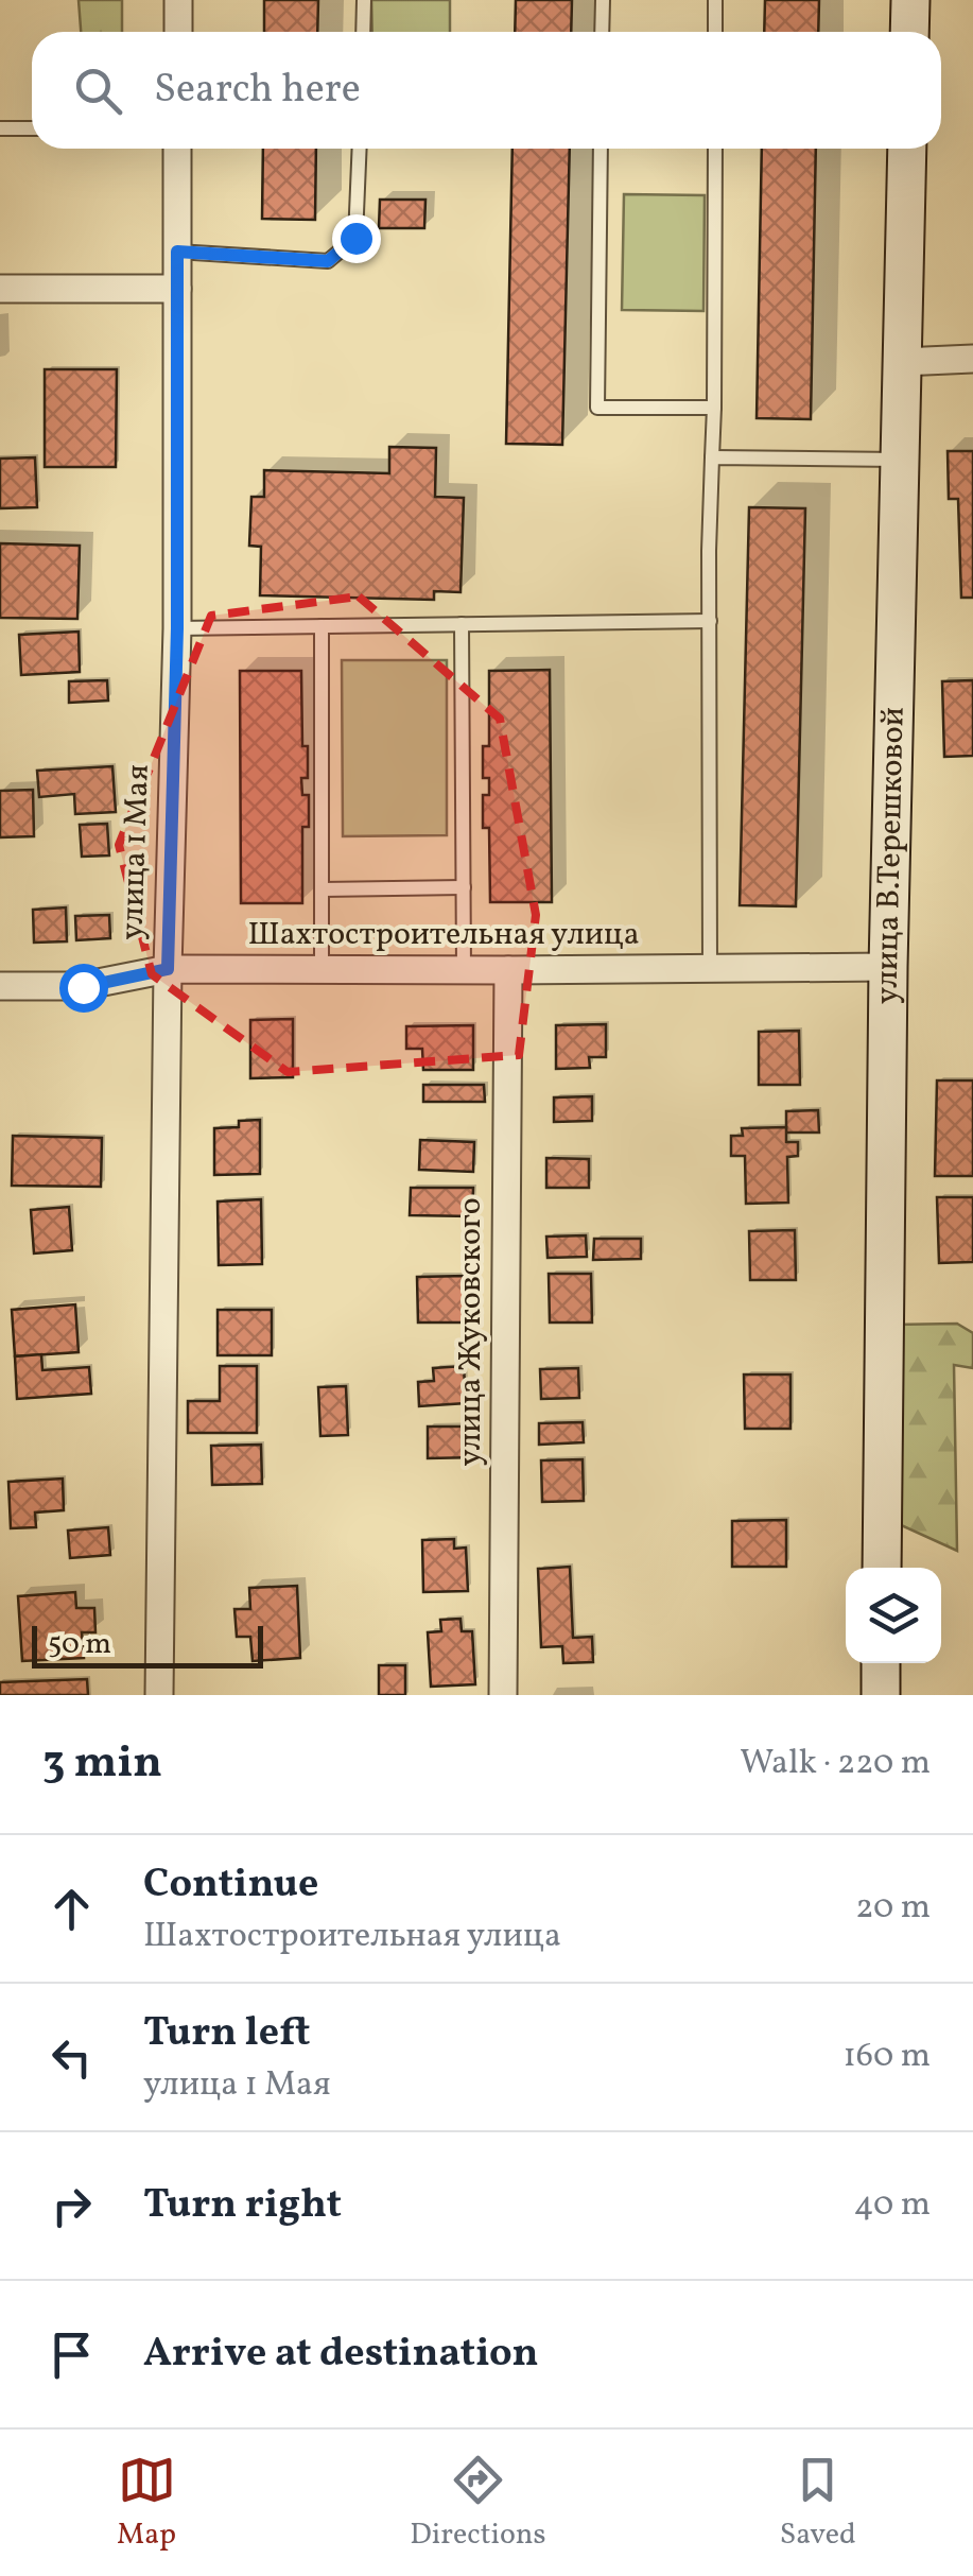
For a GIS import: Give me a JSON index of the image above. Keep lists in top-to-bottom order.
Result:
{
  "streets": {
    "main road": ["улица В.Терешковой"],
    "street": ["улица 1 Мая", "Шахтостроительная улица", "улица Жуковского"]
  },
  "crossings": [
    ["улица 1 Мая", "Шахтостроительная улица"],
    ["улица В.Терешковой", "Шахтостроительная улица"],
    ["Шахтостроительная улица", "улица Жуковского"]
  ],
  "scale_bar": "50 m",
  "page": {
    "search": "Search here",
    "scale": "50 m",
    "heading": ["3 min", "Walk · 220 m"],
    "list": [
      ["Continue", "Шахтостроительная улица", "20 m"],
      ["Turn left", "улица 1 Мая", "160 m"],
      ["Turn right", "40 m"],
      "Arrive at destination"
    ],
    "nav": ["Map", "Directions", "Saved"]
  }
}
